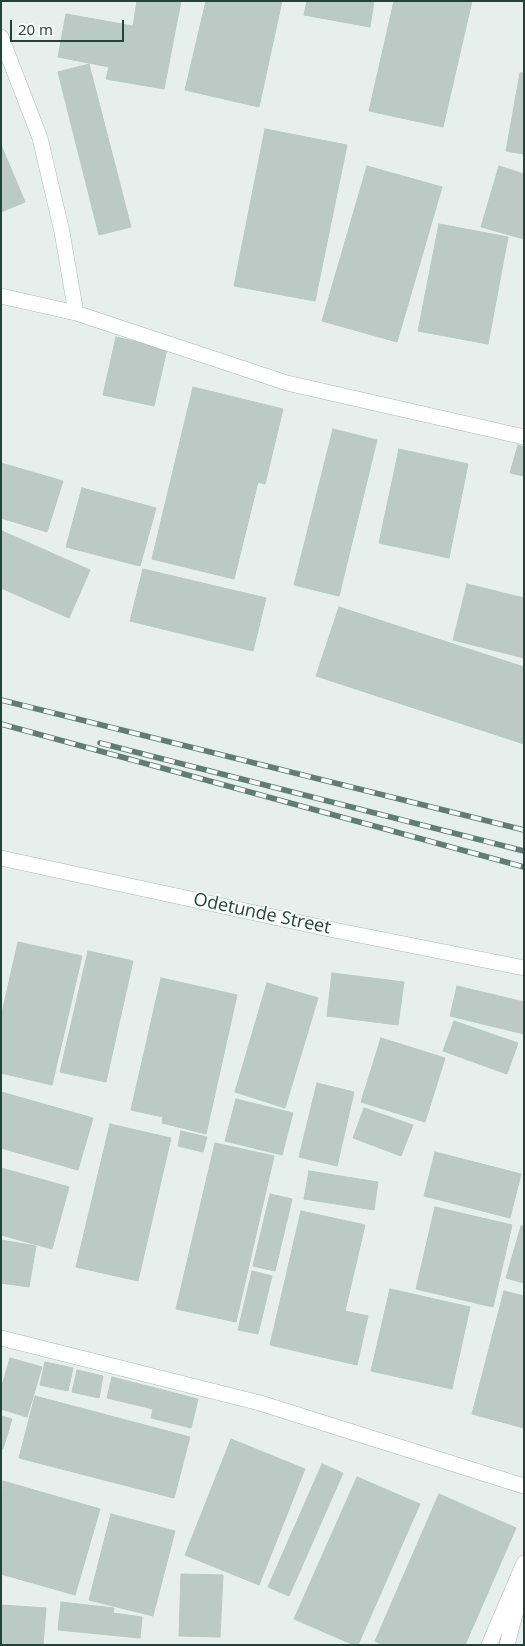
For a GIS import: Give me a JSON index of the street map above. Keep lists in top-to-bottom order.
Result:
{
  "streets": {
    "street": ["Odetunde Street"]
  },
  "scale_bar": "20 m"
}
